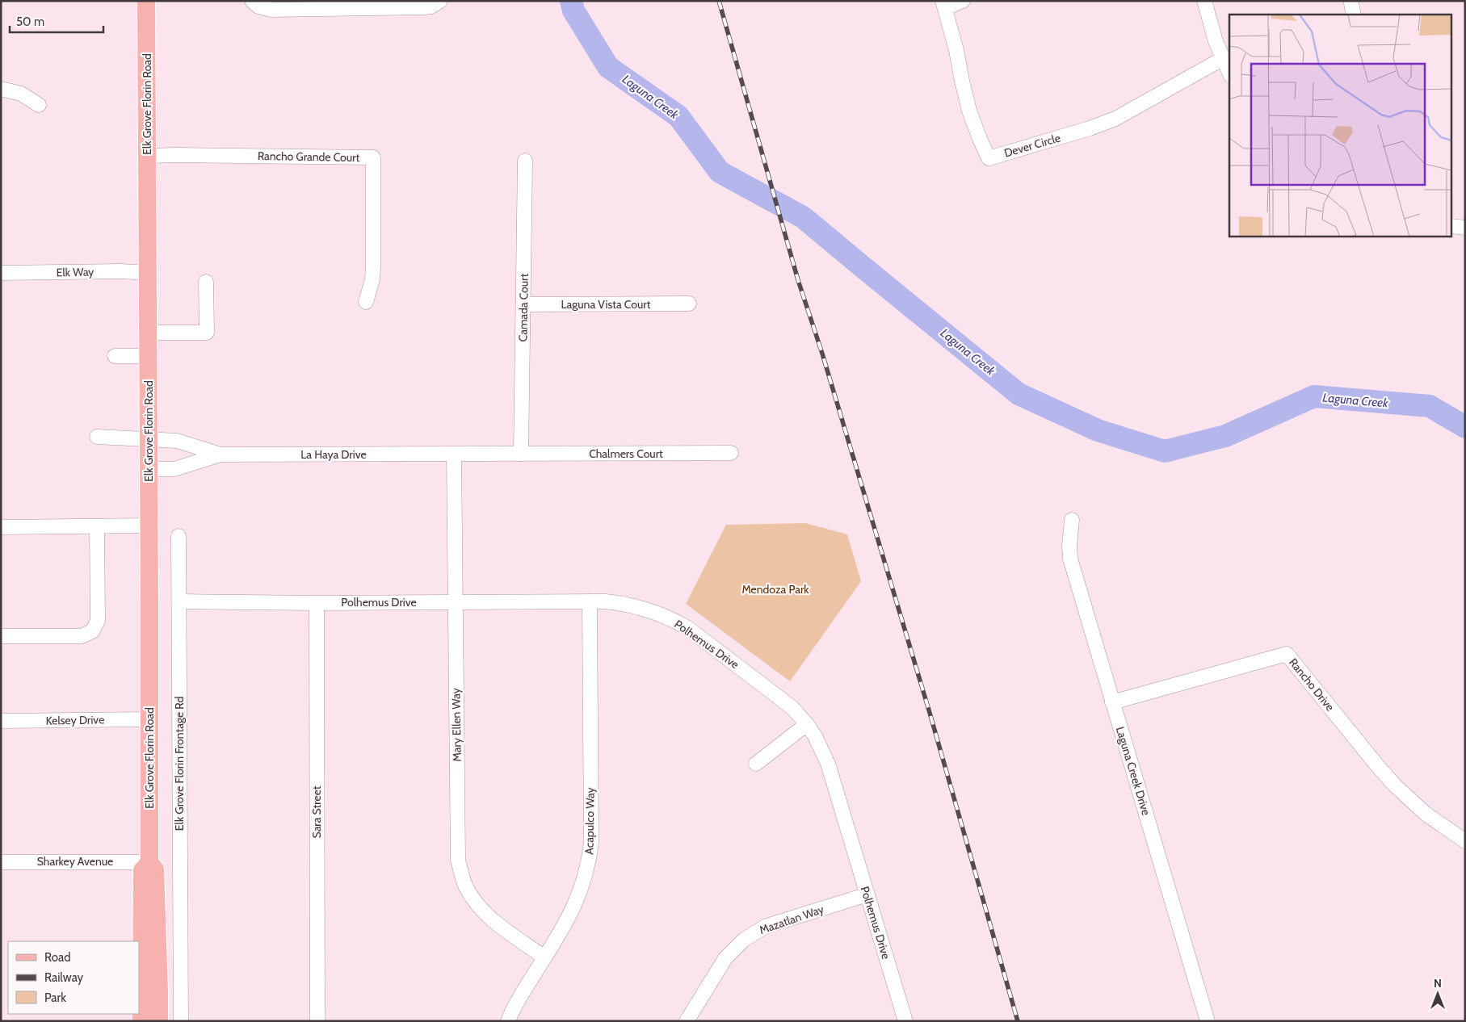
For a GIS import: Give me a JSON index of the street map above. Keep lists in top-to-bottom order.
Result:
{
  "streets": {
    "main road": ["Elk Grove Florin Road"],
    "street": [
      "Dever Circle",
      "Rancho Grande Court",
      "Elk Way",
      "Laguna Vista Court",
      "Camada Court",
      "Chalmers Court",
      "La Haya Drive",
      "Polhemus Drive",
      "Rancho Drive",
      "Kelsey Drive",
      "Mary Ellen Way",
      "Elk Grove Florin Frontage Rd",
      "Laguna Creek Drive",
      "Sara Street",
      "Acapulco Way",
      "Sharkey Avenue",
      "Mazatlan Way"
    ]
  },
  "crossings": [
    ["Elk Grove Florin Road", "Rancho Grande Court"],
    ["Elk Grove Florin Road", "Elk Way"],
    ["Elk Grove Florin Road", "La Haya Drive"],
    ["Elk Grove Florin Road", "Kelsey Drive"],
    ["Elk Grove Florin Road", "Sharkey Avenue"],
    ["Laguna Vista Court", "Camada Court"],
    ["Camada Court", "Chalmers Court"],
    ["Camada Court", "La Haya Drive"],
    ["Chalmers Court", "La Haya Drive"],
    ["La Haya Drive", "Mary Ellen Way"],
    ["Polhemus Drive", "Mary Ellen Way"],
    ["Polhemus Drive", "Elk Grove Florin Frontage Rd"],
    ["Polhemus Drive", "Sara Street"],
    ["Polhemus Drive", "Acapulco Way"],
    ["Polhemus Drive", "Mazatlan Way"],
    ["Rancho Drive", "Laguna Creek Drive"],
    ["Mary Ellen Way", "Acapulco Way"]
  ],
  "water": ["Laguna Creek"],
  "parks": ["Mendoza Park"],
  "legend": ["Road", "Railway", "Park"],
  "scale_bar": "50 m",
  "north": "top"
}
